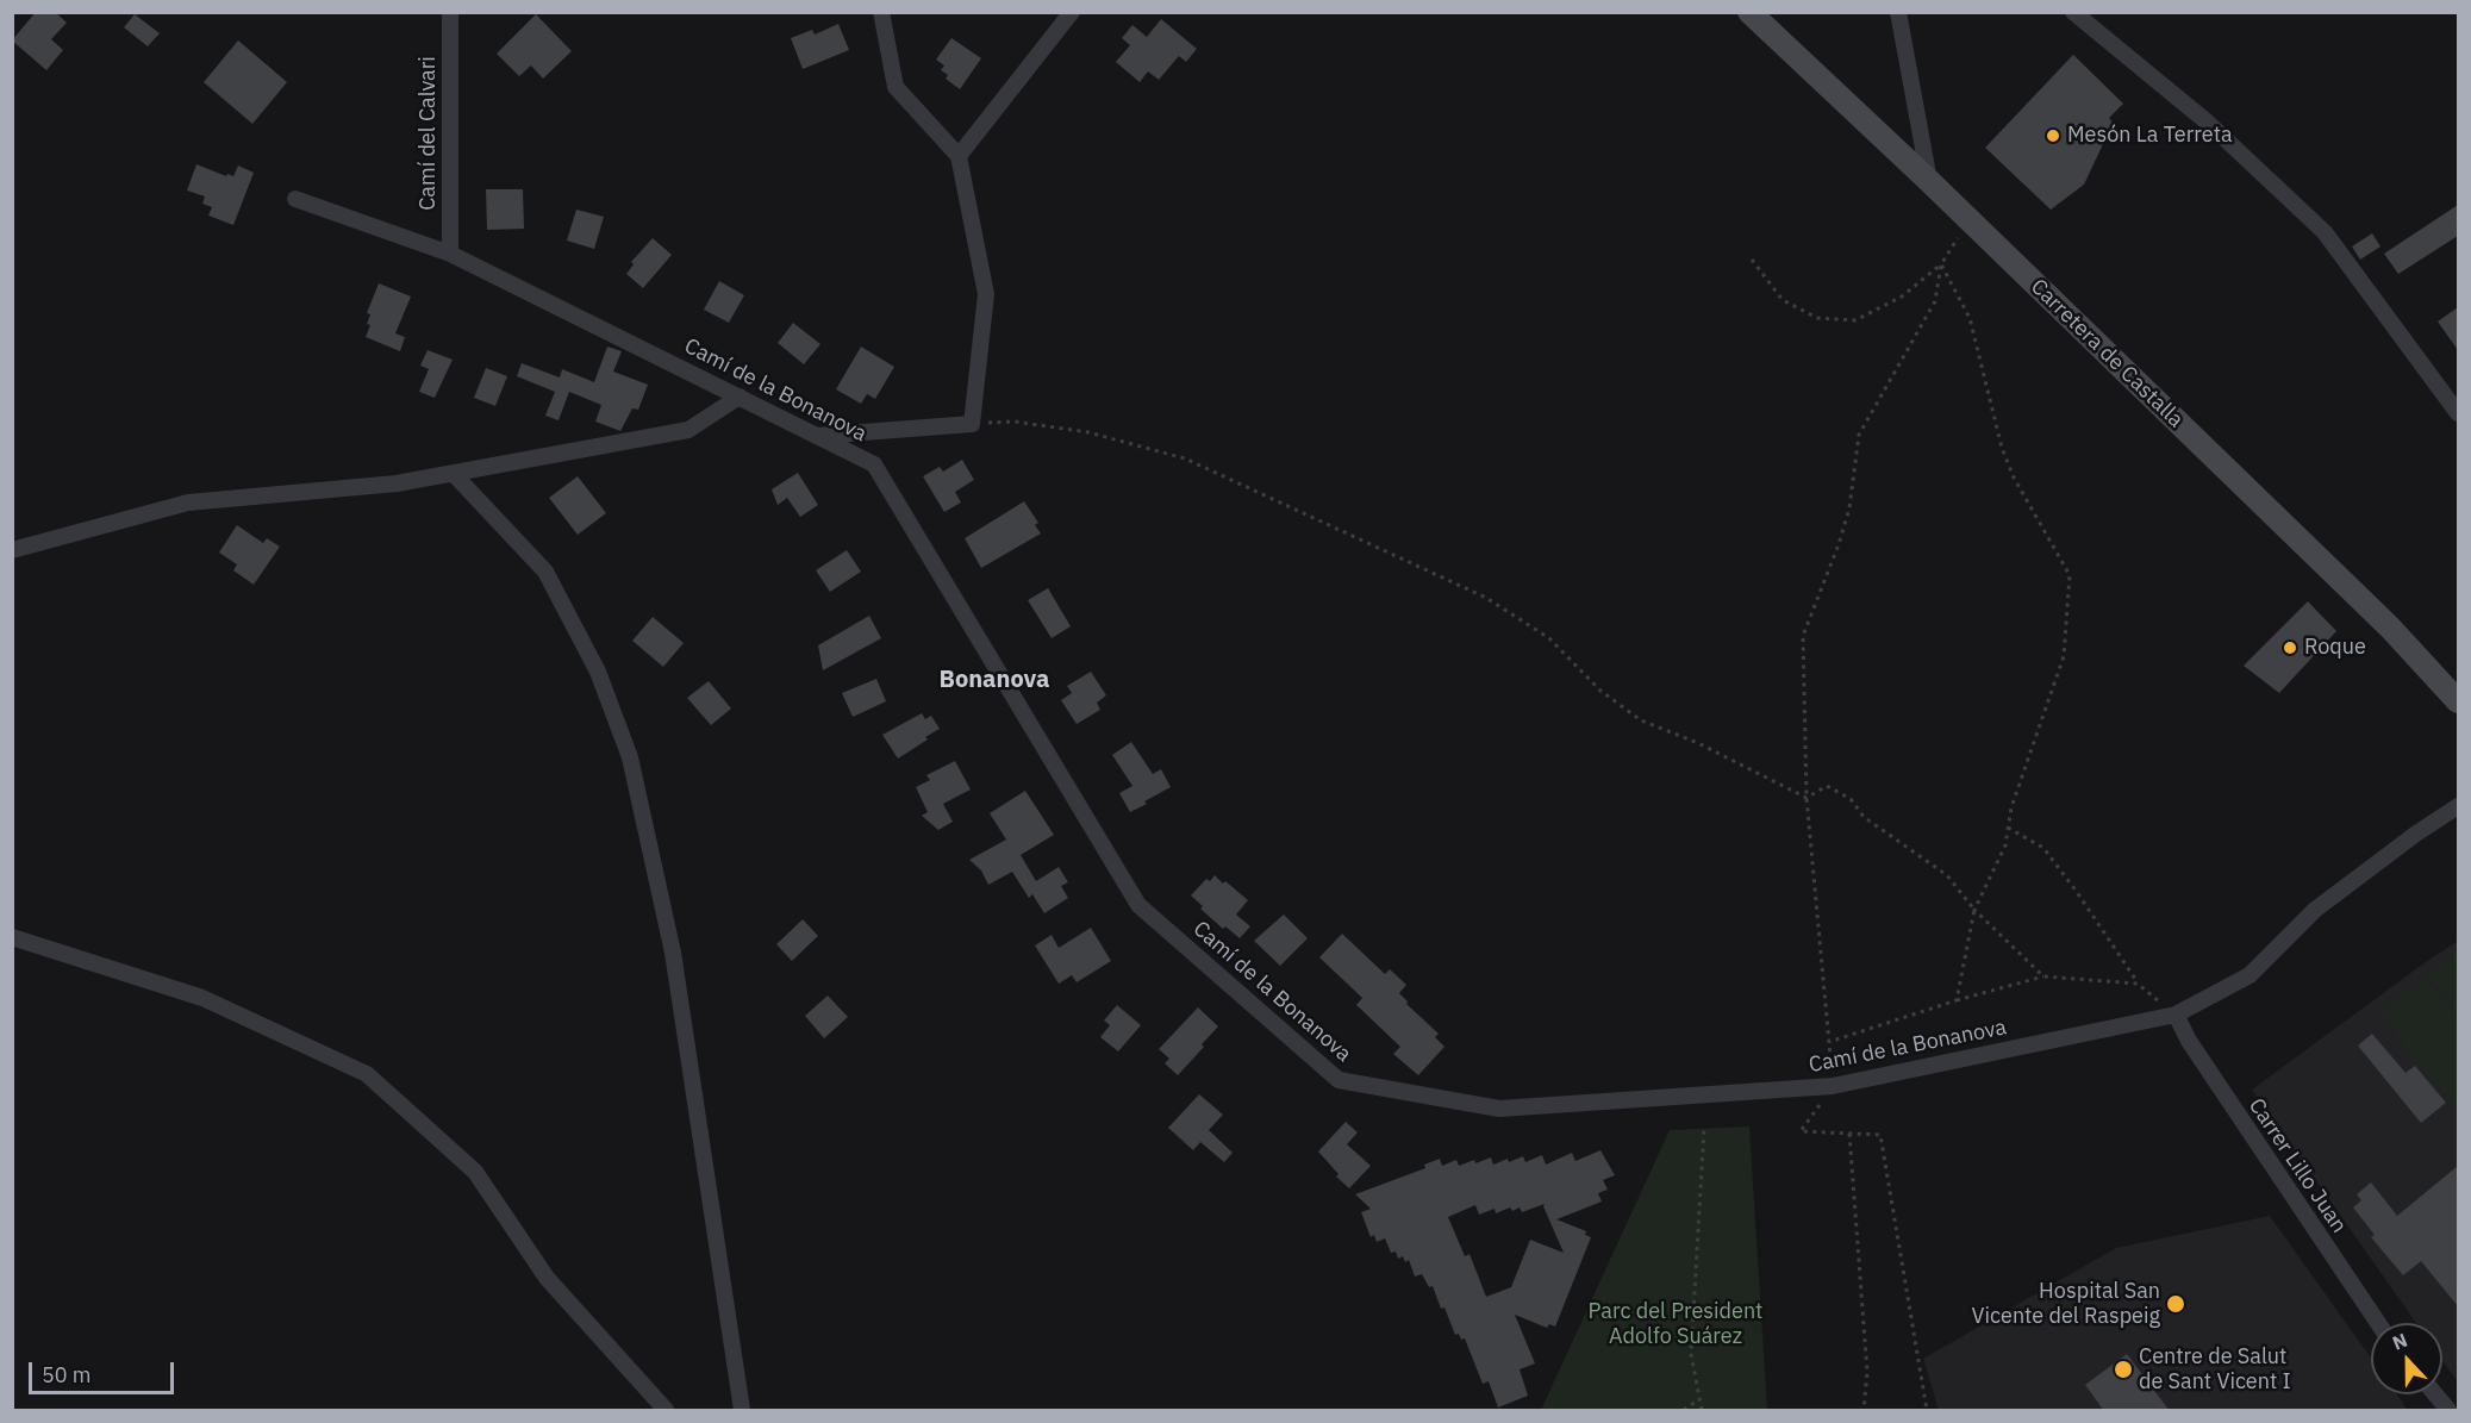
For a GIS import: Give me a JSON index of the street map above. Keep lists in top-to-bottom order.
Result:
{
  "streets": {
    "main road": ["Carretera de Castalla"],
    "street": ["Camí del Calvari", "Camí de la Bonanova", "Carrer Lillo Juan"]
  },
  "crossings": [
    ["Camí del Calvari", "Camí de la Bonanova"],
    ["Camí de la Bonanova", "Carrer Lillo Juan"]
  ],
  "districts": ["Bonanova"],
  "parks": ["Parc del President Adolfo Suárez"],
  "places": [
    "Mesón La Terreta",
    "Roque",
    "Hospital San Vicente del Raspeig",
    "Centre de Salut de Sant Vicent I"
  ],
  "scale_bar": "50 m",
  "north": "top"
}
